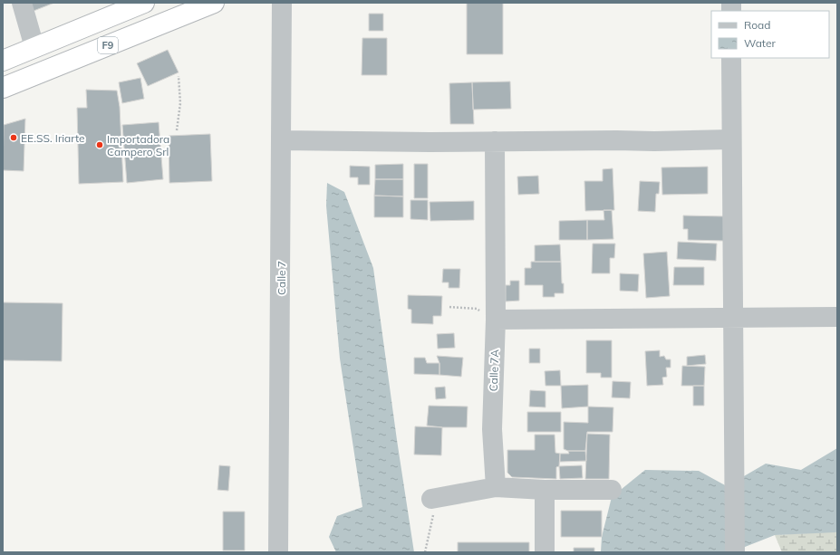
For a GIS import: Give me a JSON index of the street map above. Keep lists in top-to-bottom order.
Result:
{
  "streets": {
    "highway": ["F9"],
    "street": ["Calle 7", "Calle 7A"]
  },
  "places": ["EE.SS. Iriarte", "Importadora Campero Srl"],
  "legend": ["Road", "Water"]
}
